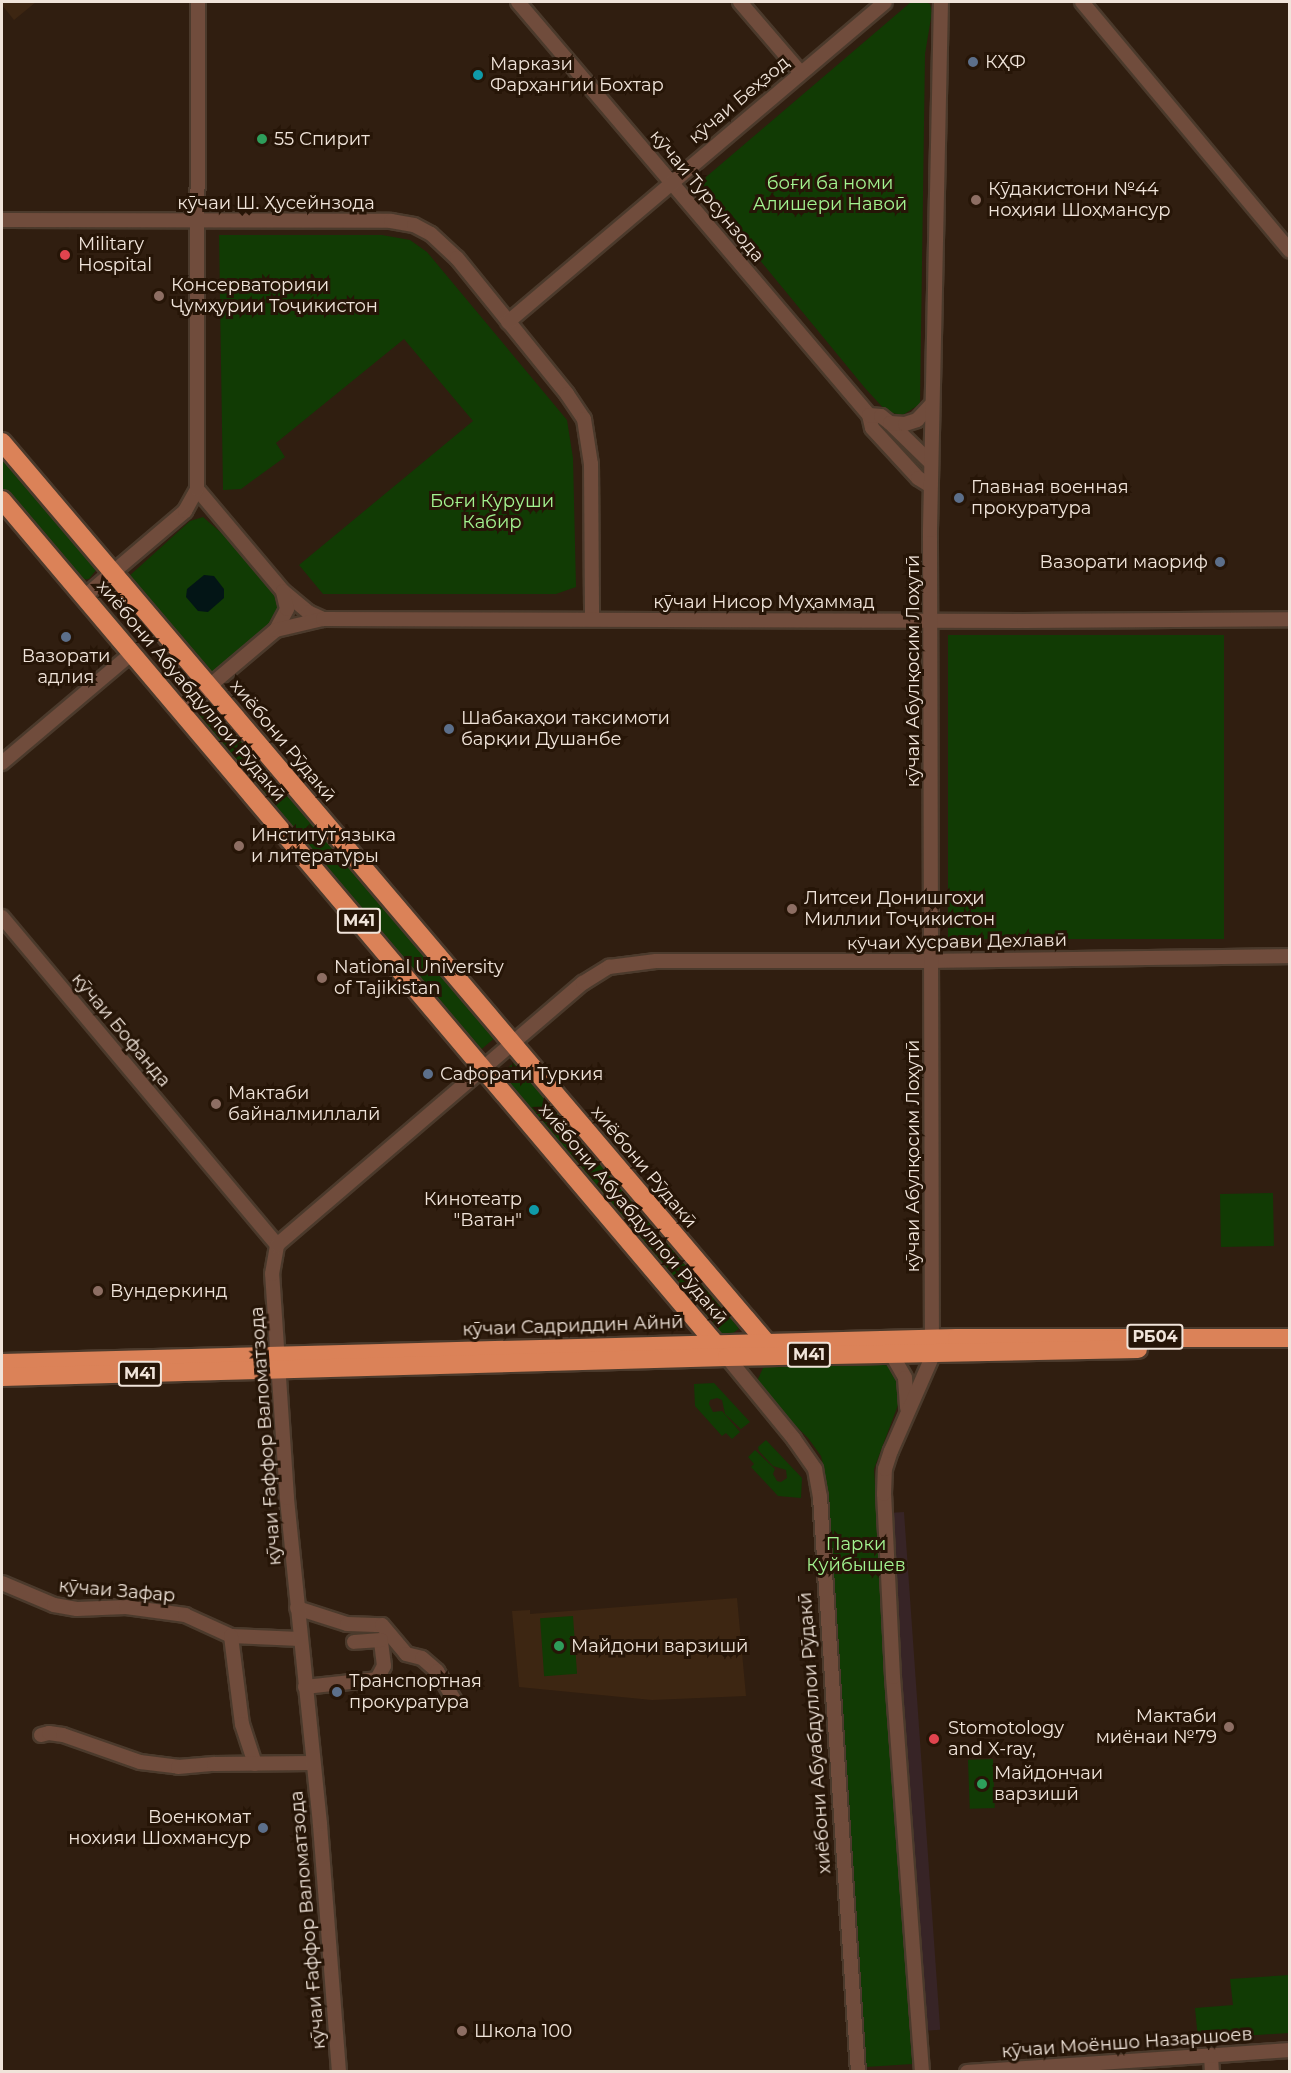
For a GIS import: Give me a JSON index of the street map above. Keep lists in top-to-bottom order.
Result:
{
  "streets": {
    "highway": [
      "хиёбони Абуабдуллои Рӯдакӣ",
      "хиёбони Рӯдакӣ",
      "M41",
      "кӯчаи Садриддин Айнӣ",
      "РБ04"
    ],
    "street": [
      "кӯчаи Беҳзод",
      "кӯчаи Турсунзода",
      "кӯчаи Ш. Ҳусейнзода",
      "кӯчаи Нисор Муҳаммад",
      "кӯчаи Абулқосим Лоҳутӣ",
      "кӯчаи Хусрави Дехлавӣ",
      "кӯчаи Бофанда",
      "кӯчаи Ғаффор Валоматзода",
      "кӯчаи Зафар",
      "кӯчаи Моёншо Назаршоев"
    ]
  },
  "crossings": [
    ["кӯчаи Беҳзод", "кӯчаи Турсунзода"],
    ["кӯчаи Беҳзод", "кӯчаи Ш. Ҳусейнзода"],
    ["кӯчаи Турсунзода", "кӯчаи Абулқосим Лоҳутӣ"],
    ["кӯчаи Ш. Ҳусейнзода", "кӯчаи Нисор Муҳаммад"],
    ["кӯчаи Нисор Муҳаммад", "кӯчаи Абулқосим Лоҳутӣ"],
    ["кӯчаи Нисор Муҳаммад", "хиёбони Абуабдуллои Рӯдакӣ"],
    ["кӯчаи Нисор Муҳаммад", "хиёбони Рӯдакӣ"],
    ["кӯчаи Абулқосим Лоҳутӣ", "кӯчаи Хусрави Дехлавӣ"],
    ["кӯчаи Абулқосим Лоҳутӣ", "кӯчаи Садриддин Айнӣ"],
    ["хиёбони Абуабдуллои Рӯдакӣ", "кӯчаи Садриддин Айнӣ"],
    ["хиёбони Рӯдакӣ", "кӯчаи Хусрави Дехлавӣ"],
    ["хиёбони Рӯдакӣ", "кӯчаи Садриддин Айнӣ"],
    ["кӯчаи Бофанда", "кӯчаи Ғаффор Валоматзода"],
    ["кӯчаи Садриддин Айнӣ", "кӯчаи Ғаффор Валоматзода"],
    ["кӯчаи Ғаффор Валоматзода", "кӯчаи Зафар"]
  ],
  "parks": ["боғи ба номи Алишери Навоӣ", "Боғи Куруши Кабир", "Парки Куйбышев"],
  "places": [
    "КҲФ",
    "Маркази Фарҳангии Бохтар",
    "55 Спирит",
    "Кӯдакистони №44 ноҳияи Шоҳмансур",
    "Military Hospital",
    "Консерваторияи Ҷумҳурии Тоҷикистон",
    "Главная военная прокуратура",
    "Вазорати маориф",
    "Вазорати адлия",
    "Шабакаҳои таксимоти барқии Душанбе",
    "Институт языка и литературы",
    "Литсеи Донишгоҳи Миллии Тоҷикистон",
    "National University of Tajikistan",
    "Сафорати Туркия",
    "Мактаби байналмиллалӣ",
    "Кинотеатр \"Ватан\"",
    "Вундеркинд",
    "Майдони варзишӣ",
    "Транспортная прокуратура",
    "Мактаби миёнаи №79",
    "Stomotology and X-ray,",
    "Майдончаи варзишӣ",
    "Военкомат нохияи Шохмансур",
    "Школа 100"
  ]
}
